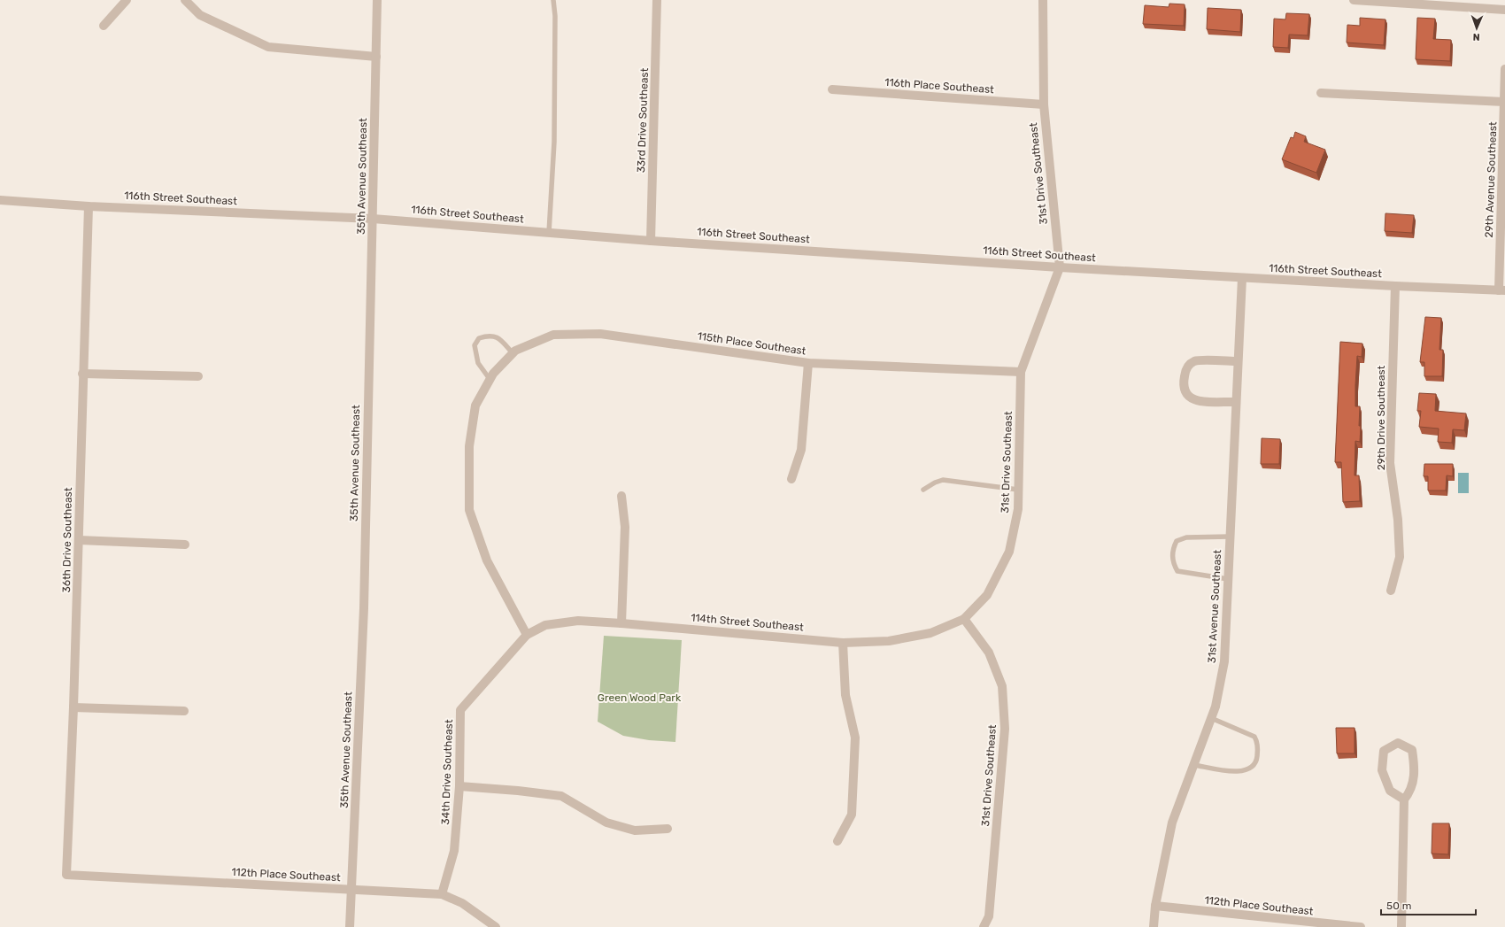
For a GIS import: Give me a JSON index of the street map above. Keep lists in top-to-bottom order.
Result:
{
  "streets": {
    "street": [
      "116th Place Southeast",
      "33rd Drive Southeast",
      "31st Drive Southeast",
      "35th Avenue Southeast",
      "29th Avenue Southeast",
      "116th Street Southeast",
      "115th Place Southeast",
      "29th Drive Southeast",
      "36th Drive Southeast",
      "31st Avenue Southeast",
      "114th Street Southeast",
      "34th Drive Southeast",
      "112th Place Southeast"
    ]
  },
  "crossings": [
    ["116th Place Southeast", "31st Drive Southeast"],
    ["33rd Drive Southeast", "116th Street Southeast"],
    ["31st Drive Southeast", "116th Street Southeast"],
    ["31st Drive Southeast", "115th Place Southeast"],
    ["31st Drive Southeast", "114th Street Southeast"],
    ["35th Avenue Southeast", "116th Street Southeast"],
    ["35th Avenue Southeast", "112th Place Southeast"],
    ["29th Avenue Southeast", "116th Street Southeast"],
    ["116th Street Southeast", "29th Drive Southeast"],
    ["116th Street Southeast", "36th Drive Southeast"],
    ["116th Street Southeast", "31st Avenue Southeast"],
    ["36th Drive Southeast", "112th Place Southeast"],
    ["31st Avenue Southeast", "112th Place Southeast"],
    ["114th Street Southeast", "34th Drive Southeast"],
    ["34th Drive Southeast", "112th Place Southeast"]
  ],
  "parks": ["Green Wood Park"],
  "scale_bar": "50 m",
  "north": "bottom"
}
